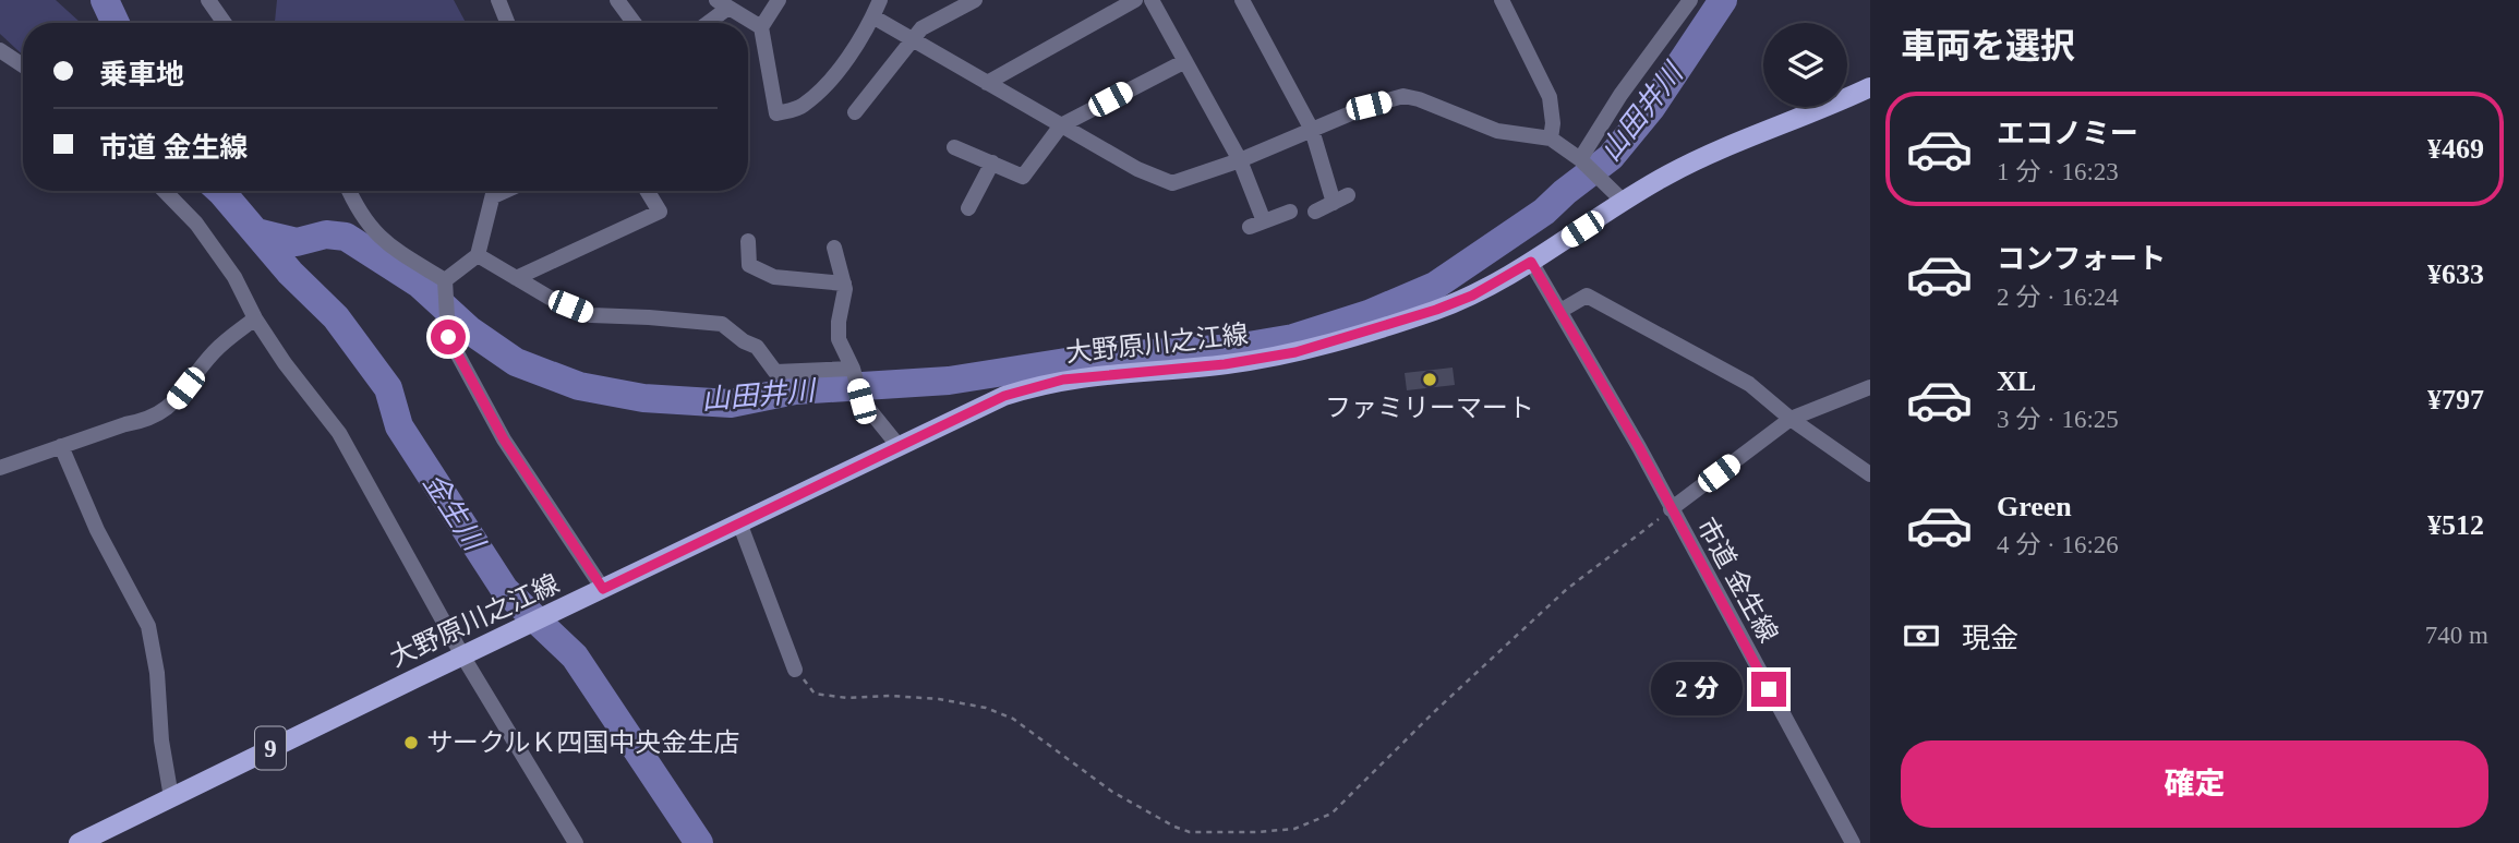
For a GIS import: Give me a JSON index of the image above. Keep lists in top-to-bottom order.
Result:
{
  "streets": {
    "main road": ["大野原川之江線", "9"],
    "street": ["市道 金生線"]
  },
  "crossings": [
    ["大野原川之江線", "市道 金生線"]
  ],
  "water": ["山田井川", "金生川"],
  "places": ["ファミリーマート", "サークルＫ四国中央金生店"],
  "page": {
    "heading": "車両を選択",
    "banner": ["乗車地", "市道 金生線"],
    "list": [
      {
        "name": "エコノミー",
        "note": "1 分 · 16:23",
        "value": "¥469"
      },
      {
        "name": "コンフォート",
        "note": "2 分 · 16:24",
        "value": "¥633"
      },
      {
        "name": "XL",
        "note": "3 分 · 16:25",
        "value": "¥797"
      },
      {
        "name": "Green",
        "note": "4 分 · 16:26",
        "value": "¥512"
      }
    ],
    "pay": ["現金", "740 m"],
    "bubble": "2 分",
    "buttons": "確定"
  }
}
